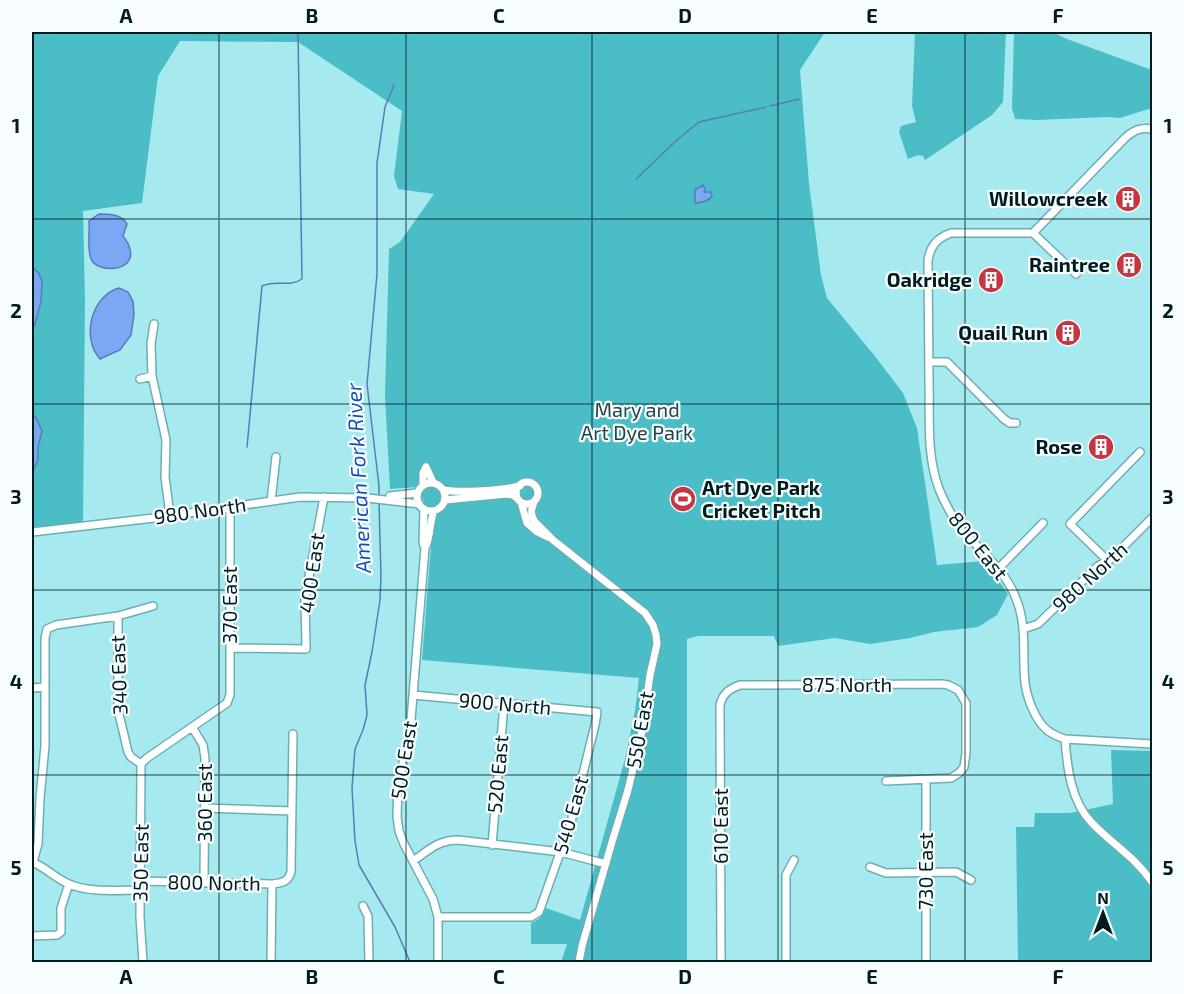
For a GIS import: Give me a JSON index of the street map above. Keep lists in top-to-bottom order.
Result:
{
  "streets": {
    "street": [
      "980 North",
      "800 East",
      "400 East",
      "370 East",
      "340 East",
      "875 North",
      "900 North",
      "550 East",
      "500 East",
      "520 East",
      "360 East",
      "540 East",
      "610 East",
      "350 East",
      "730 East",
      "800 North"
    ]
  },
  "crossings": [
    ["980 North", "800 East"],
    ["980 North", "400 East"],
    ["980 North", "370 East"],
    ["980 North", "500 East"],
    ["400 East", "370 East"],
    ["370 East", "360 East"],
    ["340 East", "350 East"],
    ["875 North", "610 East"],
    ["875 North", "730 East"],
    ["900 North", "500 East"],
    ["900 North", "520 East"],
    ["900 North", "540 East"],
    ["500 East", "540 East"],
    ["360 East", "800 North"],
    ["350 East", "800 North"]
  ],
  "water": ["American Fork River"],
  "parks": ["Mary and Art Dye Park"],
  "places": {
    "building": [
      "Willowcreek",
      "Raintree",
      "Oakridge",
      "Quail Run",
      "Rose"
    ],
    "sports": ["Art Dye Park Cricket Pitch"]
  },
  "north": "top",
  "grid": {
    "columns": [
      "A",
      "B",
      "C",
      "D",
      "E",
      "F"
    ],
    "rows": [
      "1",
      "2",
      "3",
      "4",
      "5"
    ]
  }
}
